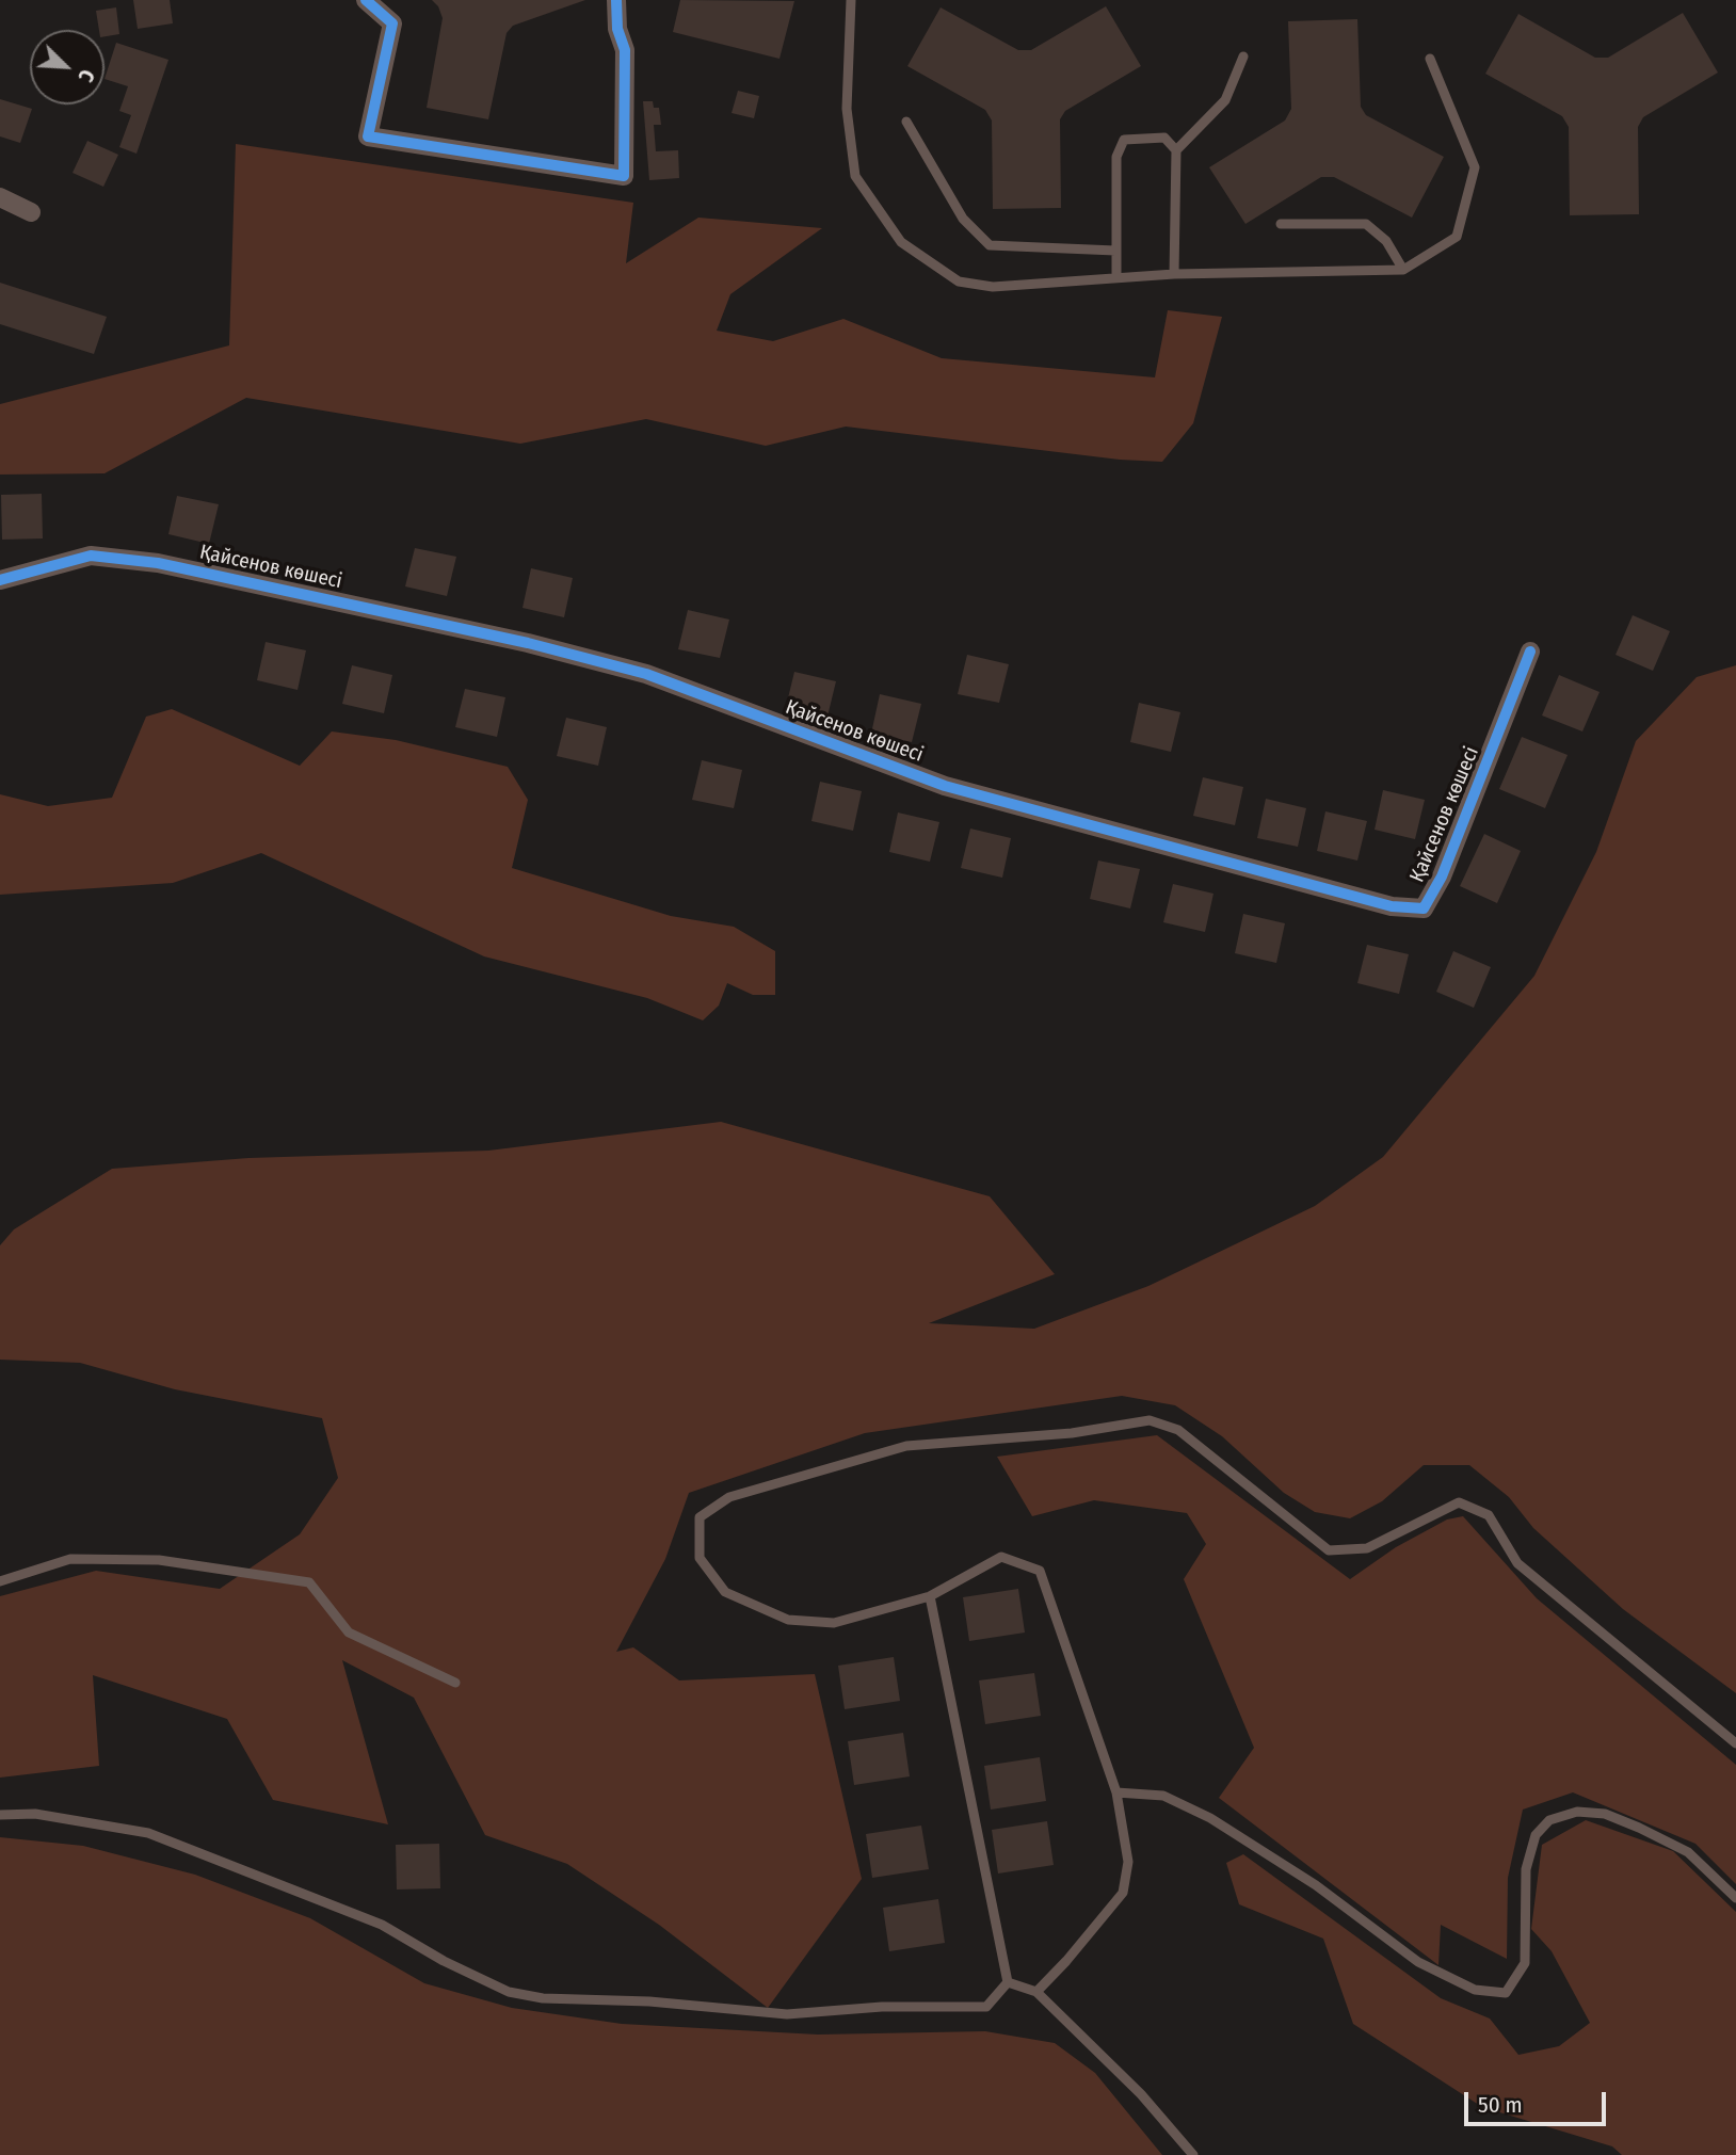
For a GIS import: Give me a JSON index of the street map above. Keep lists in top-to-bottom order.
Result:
{
  "streets": {
    "street": ["Қайсенов көшесі"]
  },
  "scale_bar": "50 m",
  "north": "bottom right"
}
